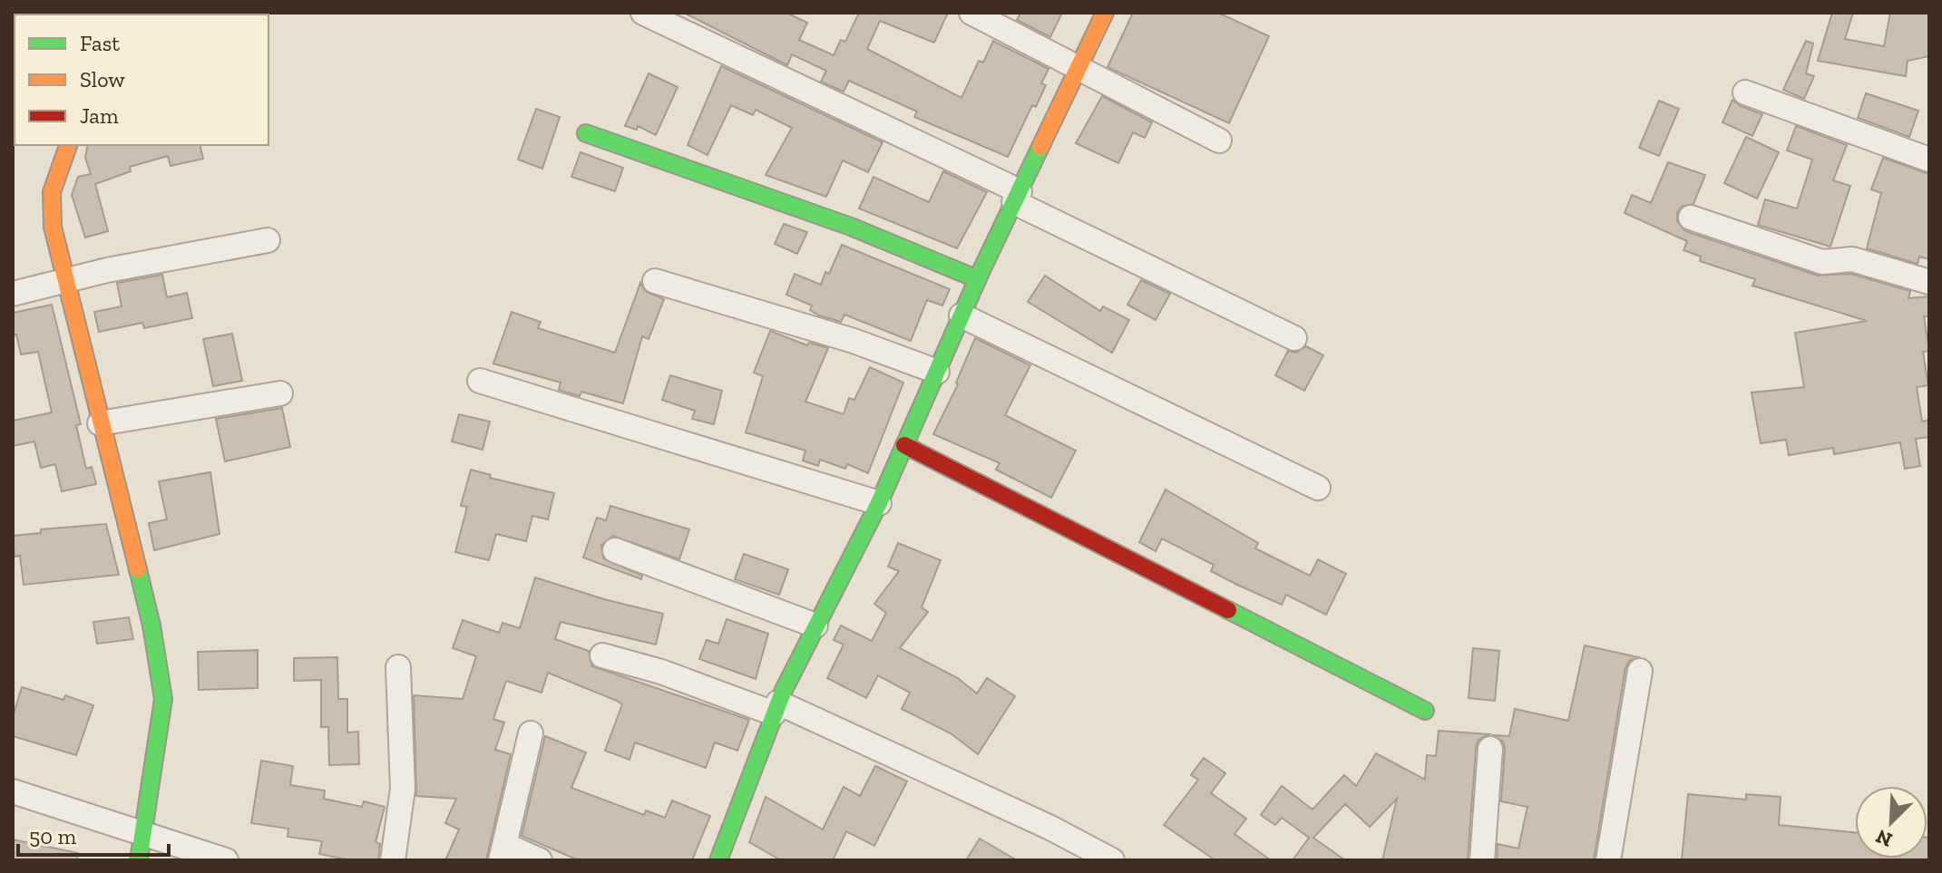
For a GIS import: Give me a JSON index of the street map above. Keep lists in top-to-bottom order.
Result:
{
  "legend": ["Fast", "Slow", "Jam"],
  "scale_bar": "50 m",
  "north": "bottom left"
}
